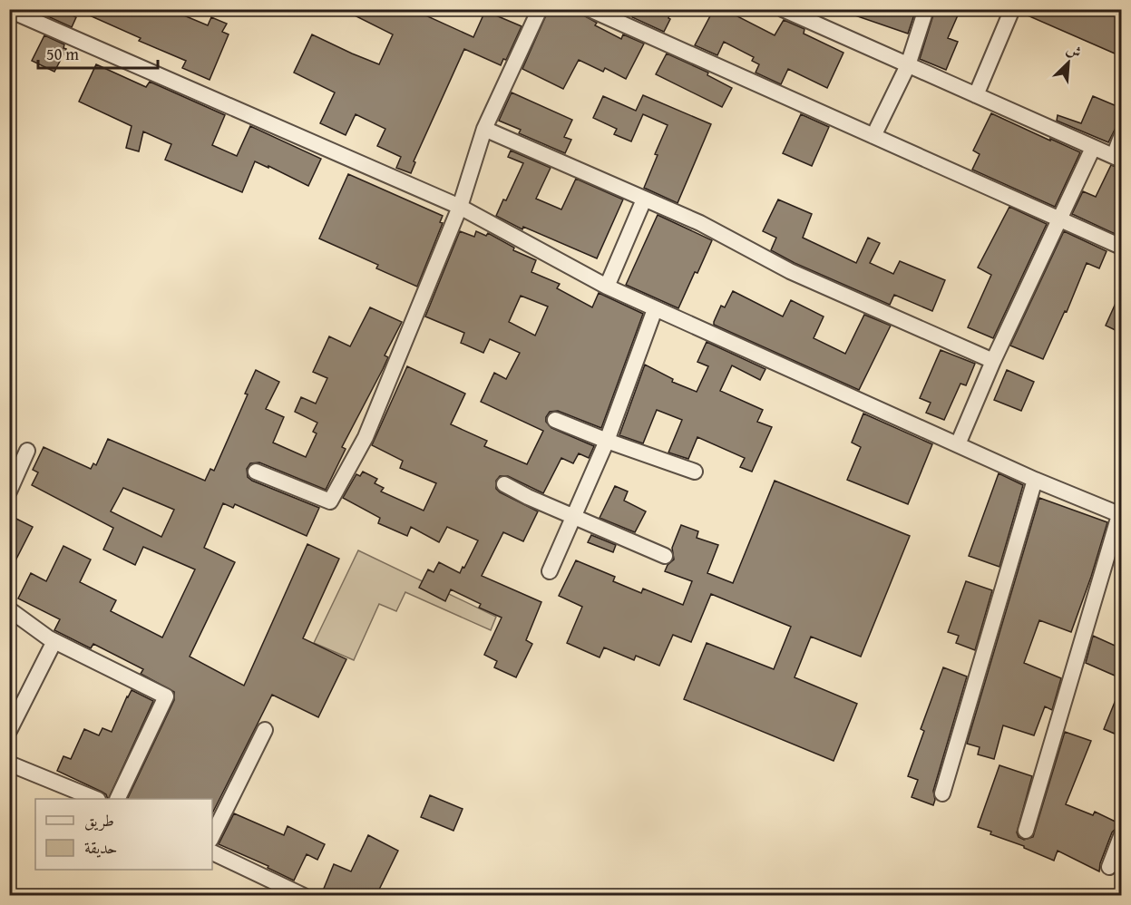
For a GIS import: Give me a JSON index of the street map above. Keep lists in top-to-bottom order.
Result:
{
  "legend": ["طريق", "حديقة"],
  "scale_bar": "50 m",
  "north": "top right"
}
